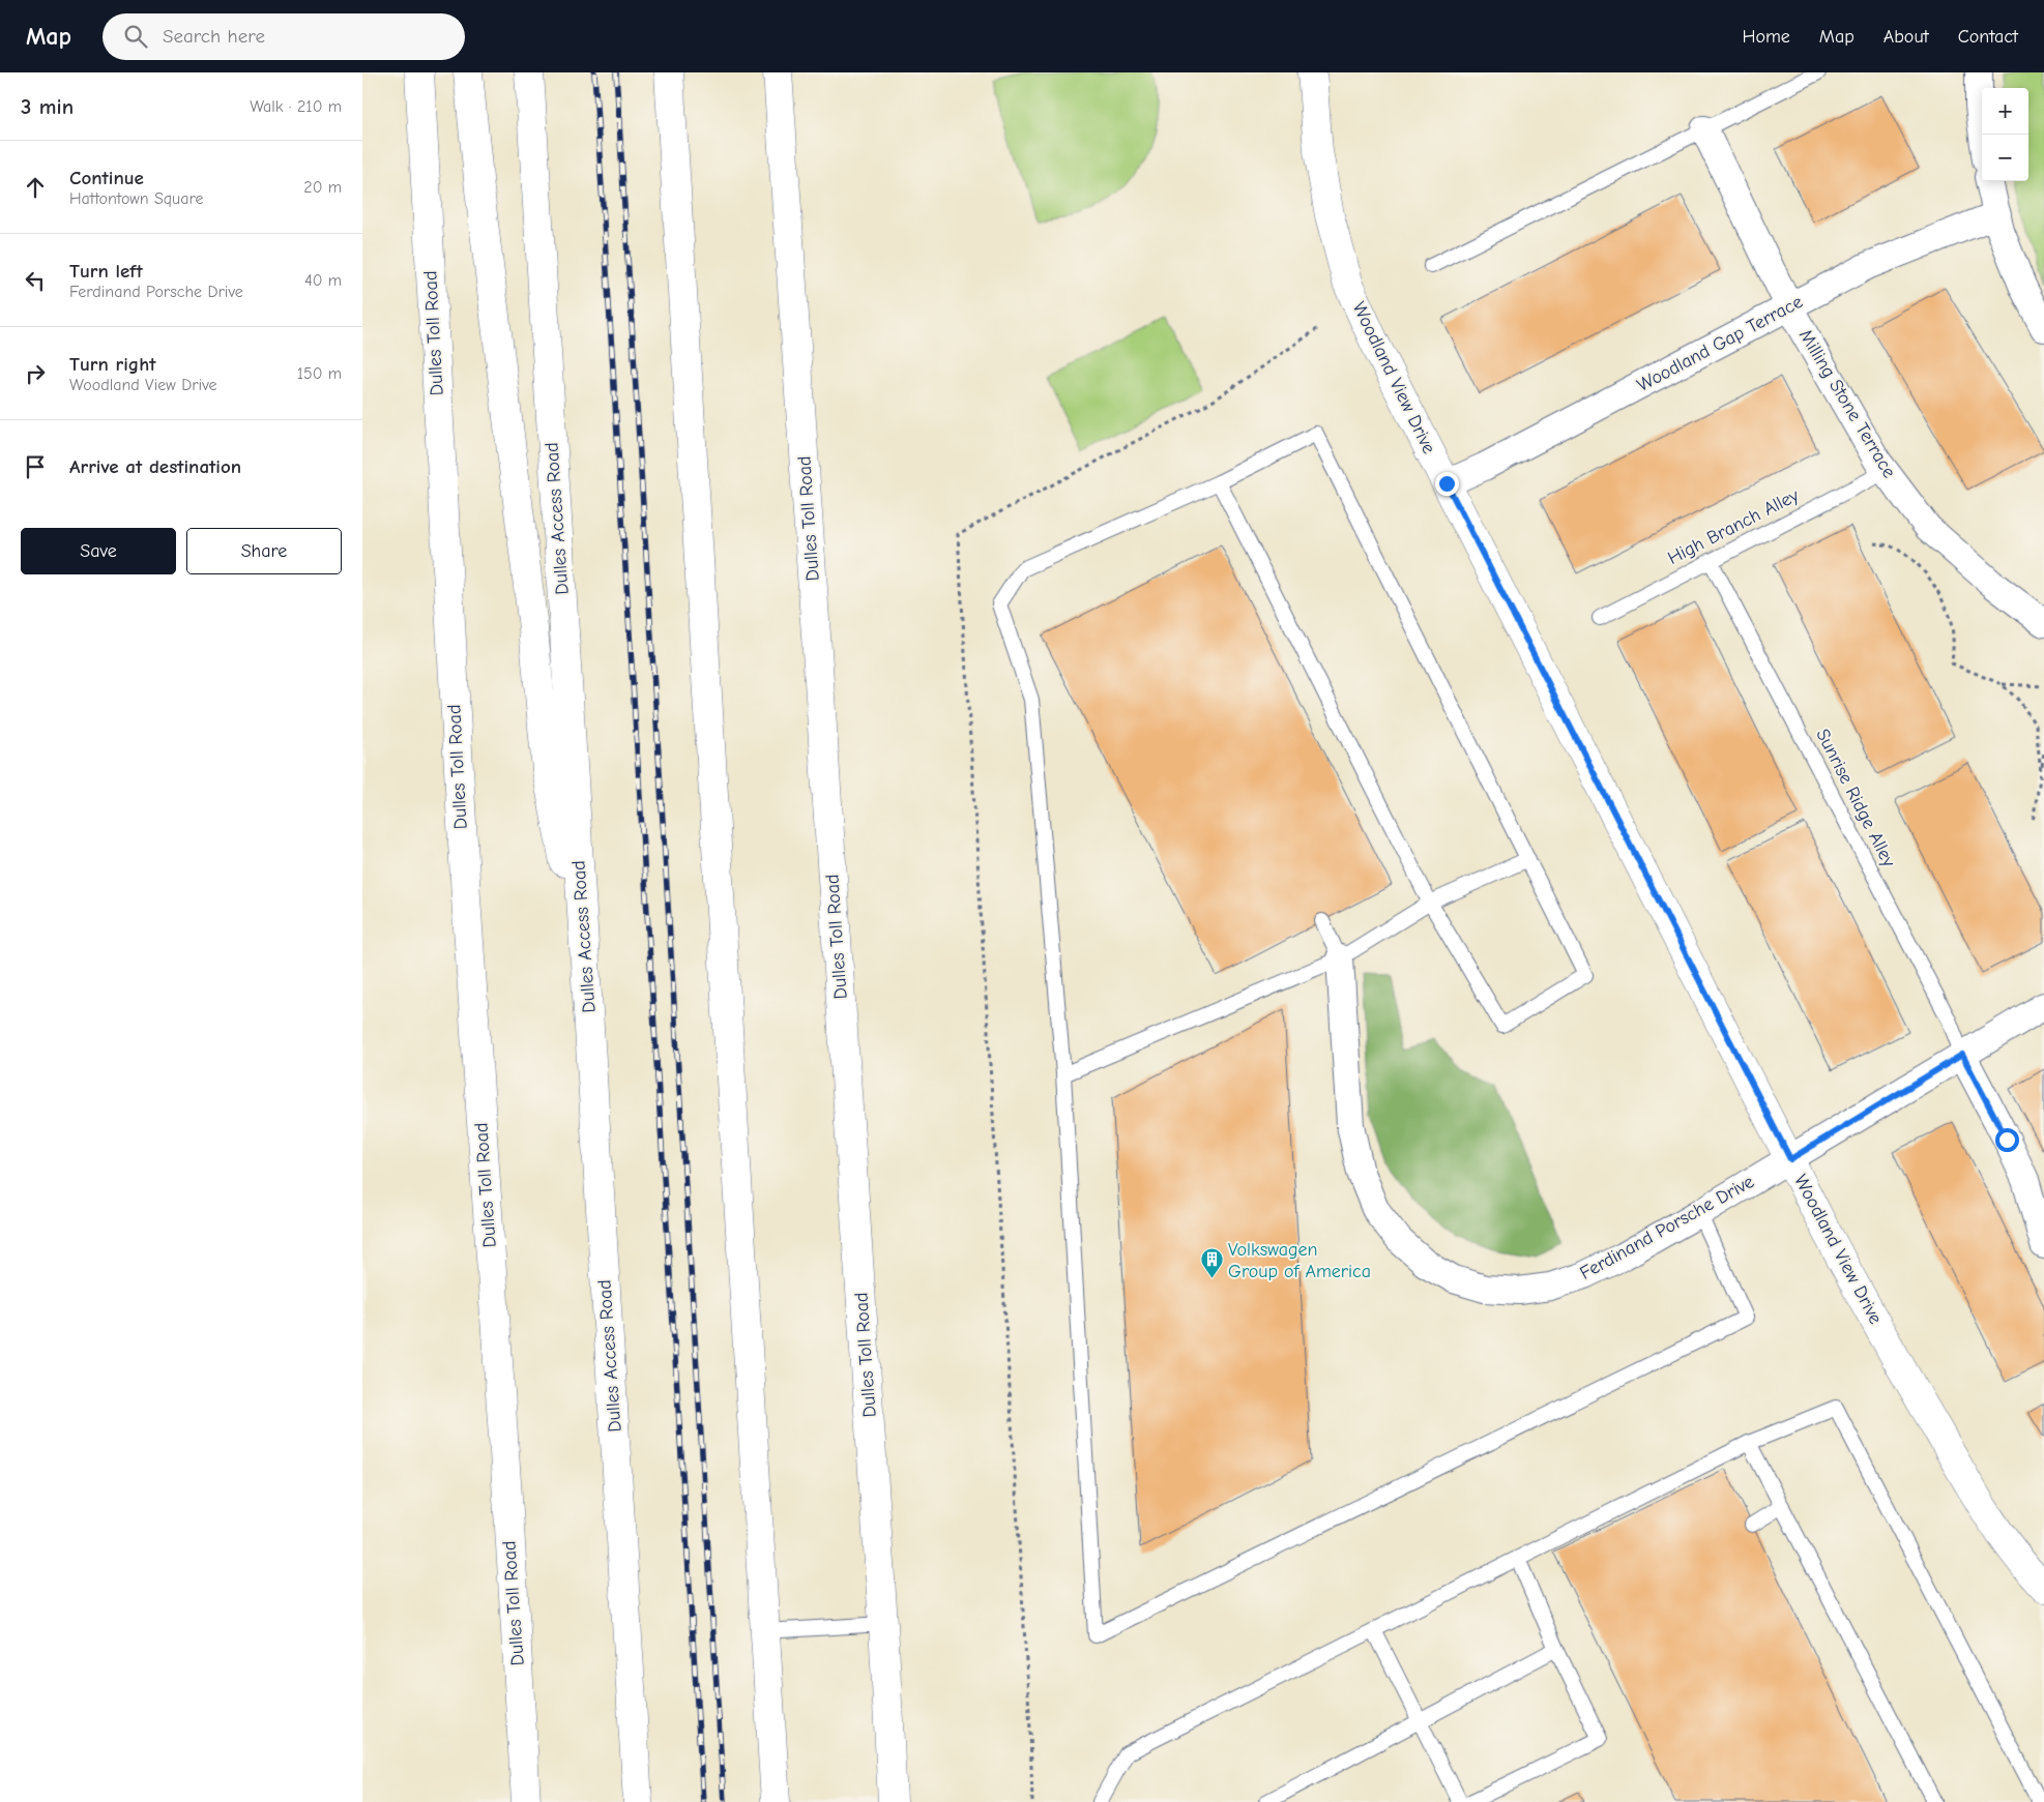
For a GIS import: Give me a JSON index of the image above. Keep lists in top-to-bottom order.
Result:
{
  "streets": {
    "main road": ["Dulles Toll Road", "Woodland View Drive", "Dulles Access Road"],
    "street": ["Woodland Gap Terrace", "Milling Stone Terrace", "Ferdinand Porsche Drive"],
    "lane": ["High Branch Alley", "Sunrise Ridge Alley"]
  },
  "crossings": [
    ["Woodland Gap Terrace", "Woodland View Drive"],
    ["Woodland Gap Terrace", "Milling Stone Terrace"],
    ["Woodland View Drive", "Ferdinand Porsche Drive"],
    ["Milling Stone Terrace", "High Branch Alley"],
    ["High Branch Alley", "Sunrise Ridge Alley"],
    ["Sunrise Ridge Alley", "Ferdinand Porsche Drive"]
  ],
  "places": {
    "building": ["Volkswagen Group of America"]
  },
  "page": {
    "header": "Map",
    "search": "Search here",
    "nav": [
      "Home",
      "Map",
      "About",
      "Contact"
    ],
    "heading": ["3 min", "Walk · 210 m"],
    "map_buttons": ["+", "−"],
    "list": [
      ["Continue", "Hattontown Square", "20 m"],
      ["Turn left", "Ferdinand Porsche Drive", "40 m"],
      ["Turn right", "Woodland View Drive", "150 m"],
      "Arrive at destination"
    ],
    "buttons": ["Save", "Share"]
  }
}
